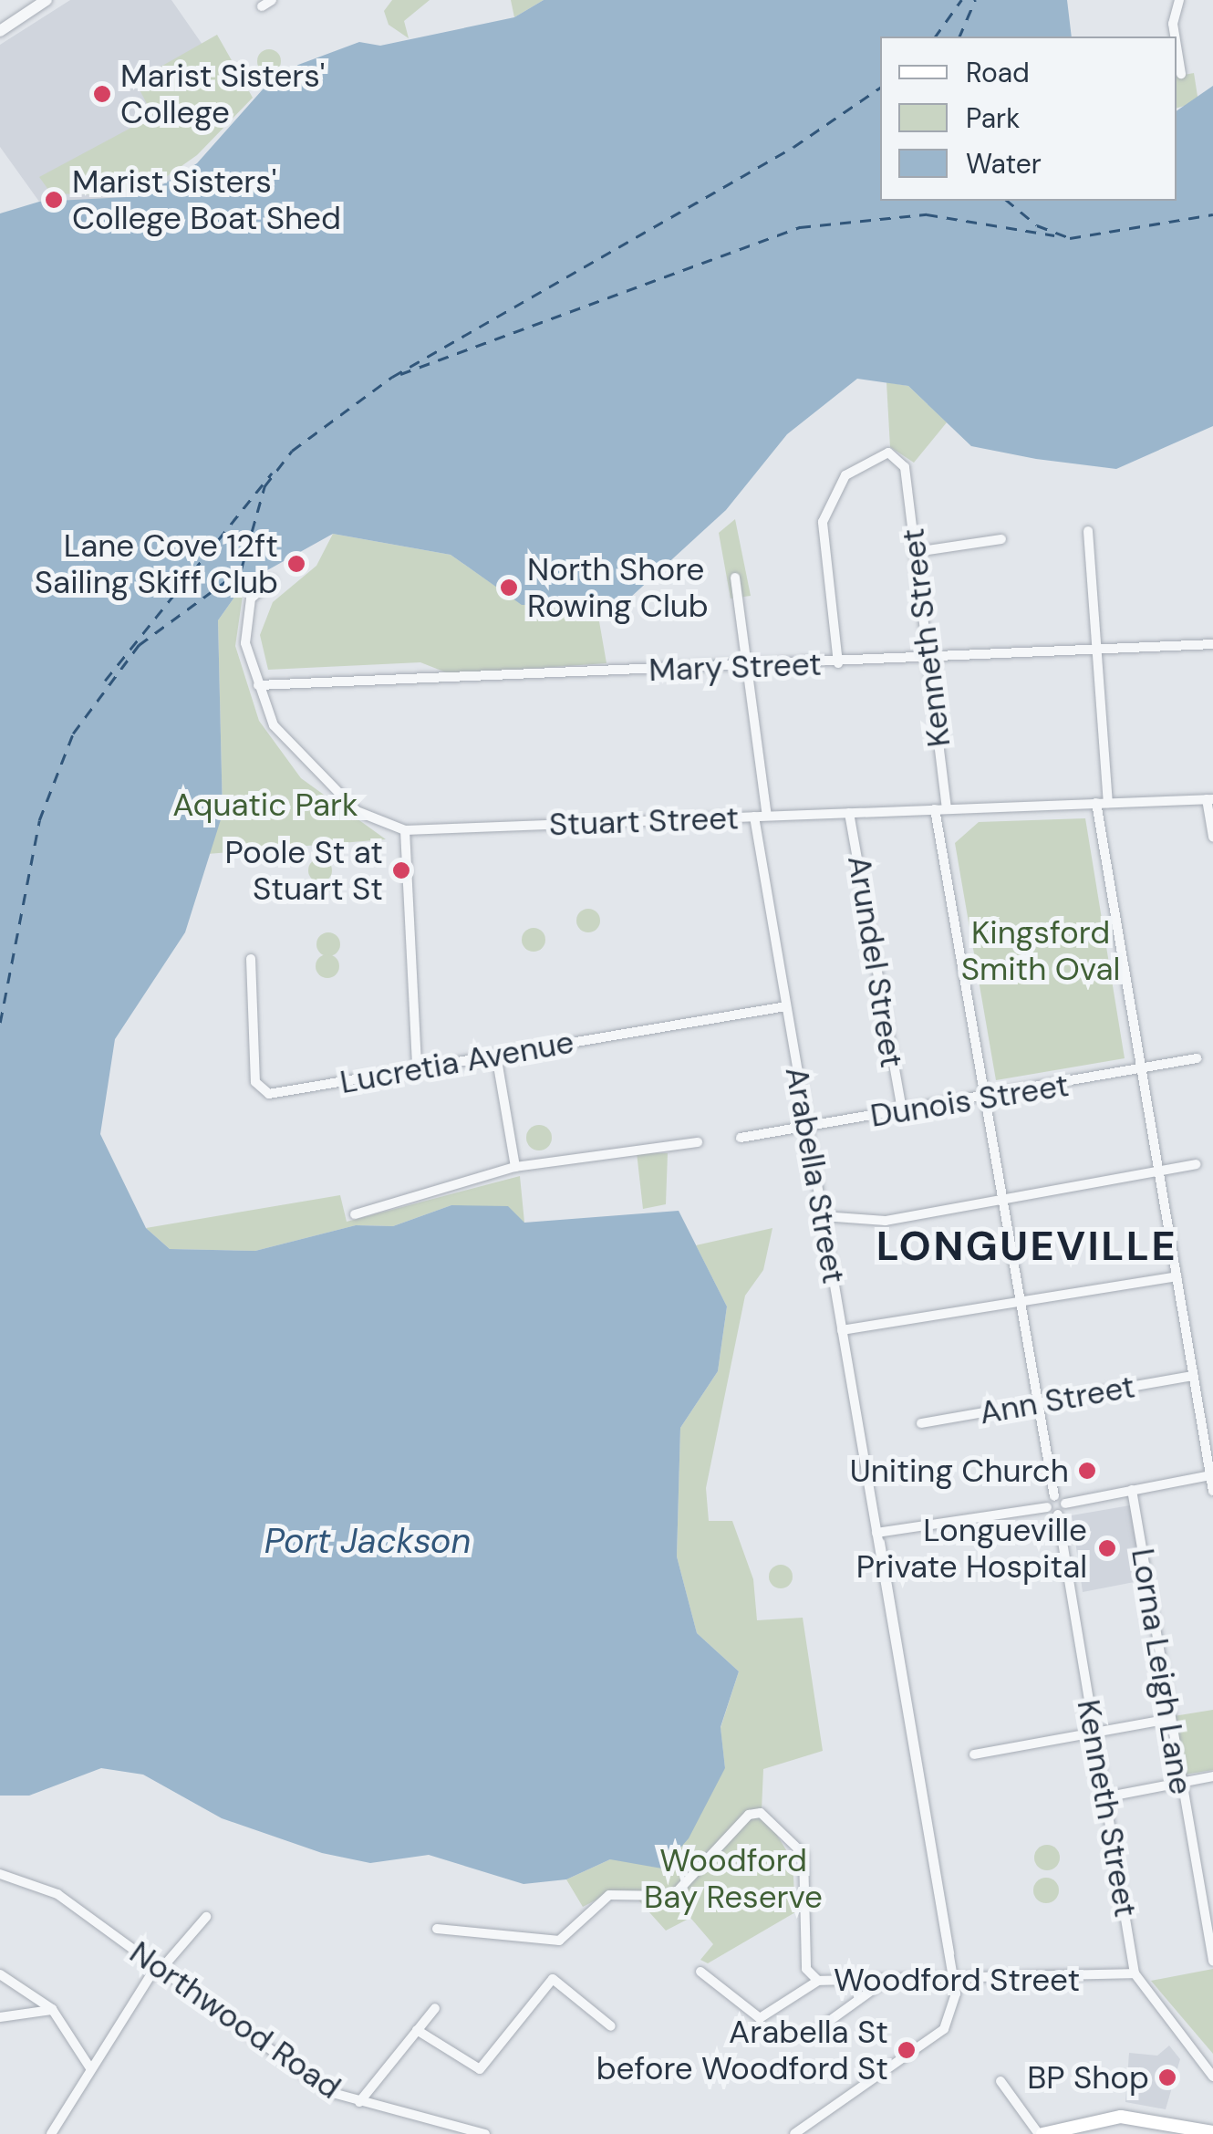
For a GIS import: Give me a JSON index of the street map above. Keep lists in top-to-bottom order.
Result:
{
  "streets": {
    "street": [
      "Kenneth Street",
      "Mary Street",
      "Stuart Street",
      "Arundel Street",
      "Lucretia Avenue",
      "Dunois Street",
      "Arabella Street",
      "Ann Street",
      "Lorna Leigh Lane",
      "Woodford Street",
      "Northwood Road"
    ]
  },
  "crossings": [
    ["Kenneth Street", "Mary Street"],
    ["Kenneth Street", "Stuart Street"],
    ["Kenneth Street", "Woodford Street"],
    ["Mary Street", "Stuart Street"],
    ["Stuart Street", "Arundel Street"],
    ["Stuart Street", "Arabella Street"],
    ["Arundel Street", "Dunois Street"],
    ["Lucretia Avenue", "Arabella Street"],
    ["Dunois Street", "Arabella Street"],
    ["Arabella Street", "Woodford Street"]
  ],
  "districts": ["LONGUEVILLE"],
  "water": ["Port Jackson"],
  "parks": ["Aquatic Park", "Kingsford Smith Oval", "Woodford Bay Reserve"],
  "places": [
    "Marist Sisters' College",
    "Marist Sisters' College Boat Shed",
    "Lane Cove 12ft Sailing Skiff Club",
    "North Shore Rowing Club",
    "Poole St at Stuart St",
    "Uniting Church",
    "Longueville Private Hospital",
    "Arabella St before Woodford St",
    "BP Shop"
  ],
  "legend": ["Road", "Park", "Water"]
}
